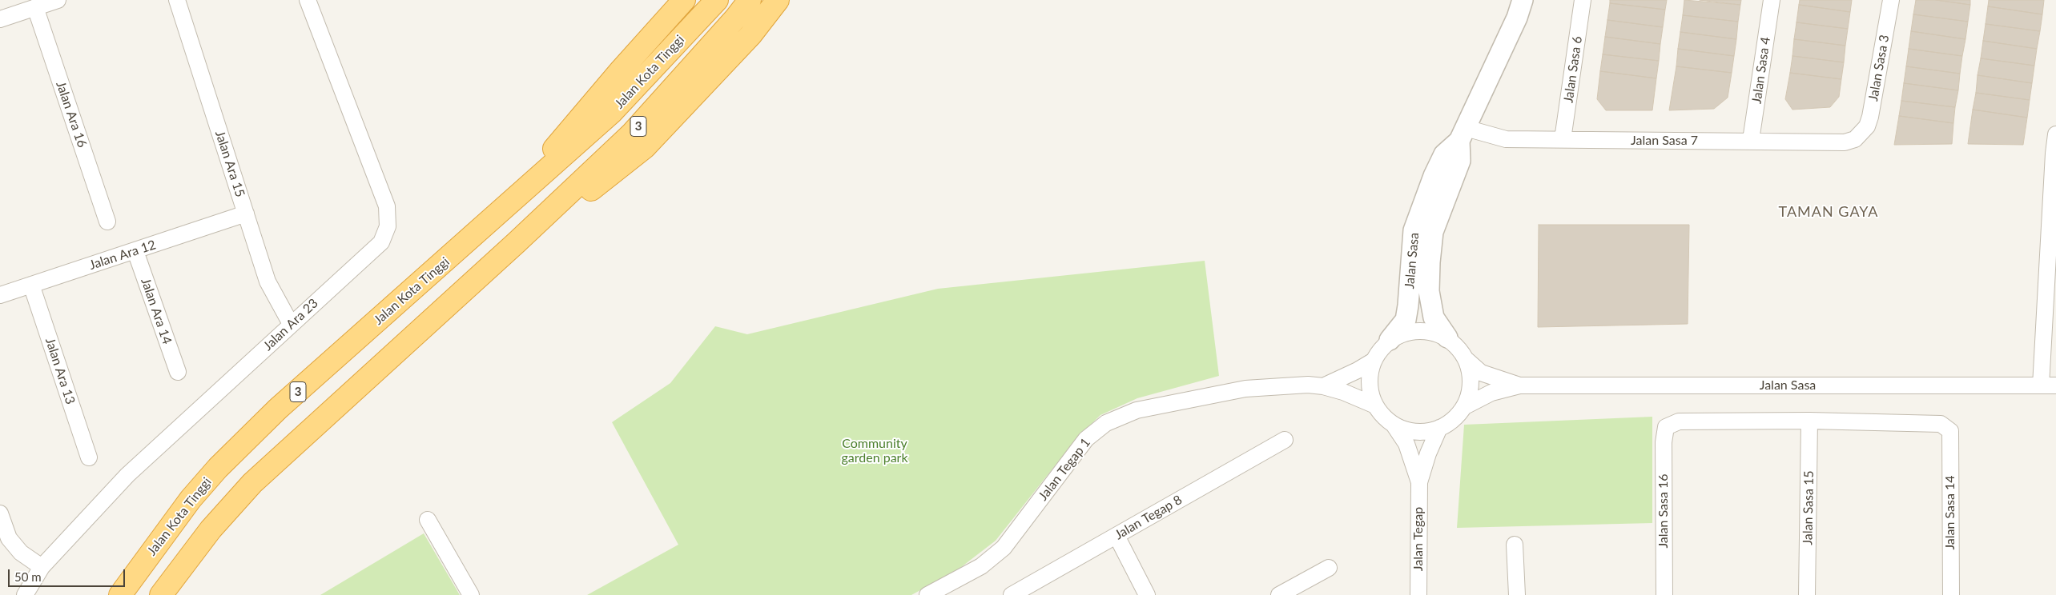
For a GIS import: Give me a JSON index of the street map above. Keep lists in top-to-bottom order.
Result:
{
  "streets": {
    "highway": ["Jalan Kota Tinggi", "3"],
    "street": [
      "Jalan Sasa 3",
      "Jalan Sasa 6",
      "Jalan Sasa 4",
      "Jalan Ara 16",
      "Jalan Sasa 7",
      "Jalan Ara 15",
      "Jalan Ara 12",
      "Jalan Sasa",
      "Jalan Ara 14",
      "Jalan Ara 23",
      "Jalan Ara 13",
      "Jalan Tegap 1",
      "Jalan Sasa 15",
      "Jalan Sasa 16",
      "Jalan Sasa 14",
      "Jalan Tegap 8",
      "Jalan Tegap"
    ]
  },
  "crossings": [
    ["Jalan Sasa 3", "Jalan Sasa 7"],
    ["Jalan Sasa 6", "Jalan Sasa 7"],
    ["Jalan Sasa 4", "Jalan Sasa 7"],
    ["Jalan Sasa 7", "Jalan Sasa"],
    ["Jalan Ara 15", "Jalan Ara 12"],
    ["Jalan Ara 15", "Jalan Ara 23"],
    ["Jalan Ara 12", "Jalan Ara 14"],
    ["Jalan Ara 12", "Jalan Ara 13"],
    ["Jalan Sasa", "Jalan Tegap 1"],
    ["Jalan Sasa", "Jalan Tegap"],
    ["Jalan Tegap 1", "Jalan Tegap"],
    ["Jalan Sasa 15", "Jalan Sasa 16"],
    ["Jalan Sasa 15", "Jalan Sasa 14"],
    ["Jalan Sasa 16", "Jalan Sasa 14"]
  ],
  "districts": ["TAMAN GAYA"],
  "parks": ["Community garden park"],
  "scale_bar": "50 m"
}
